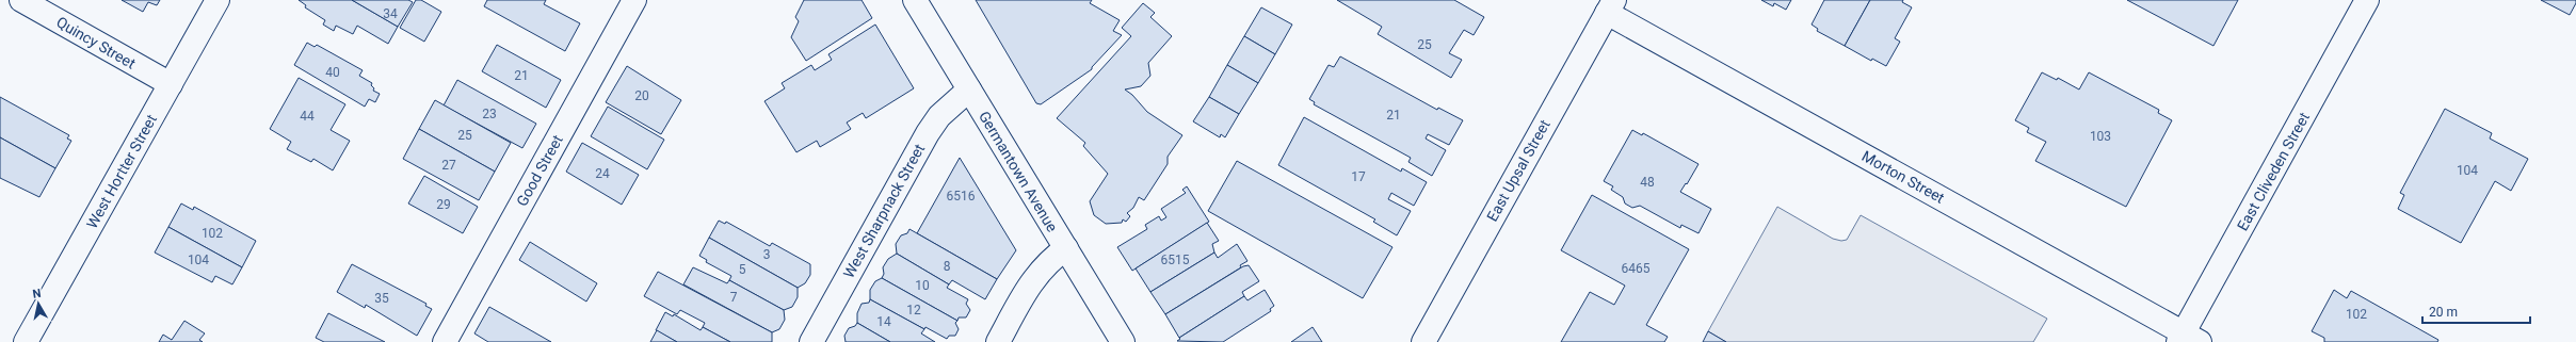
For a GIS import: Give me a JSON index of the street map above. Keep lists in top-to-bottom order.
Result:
{
  "streets": {
    "street": [
      "Quincy Street",
      "Good Street",
      "East Upsal Street",
      "West Hortter Street",
      "Germantown Avenue",
      "East Cliveden Street",
      "Morton Street",
      "West Sharpnack Street"
    ]
  },
  "crossings": [
    ["Quincy Street", "West Hortter Street"],
    ["East Upsal Street", "Morton Street"],
    ["Germantown Avenue", "West Sharpnack Street"],
    ["East Cliveden Street", "Morton Street"]
  ],
  "house_numbers": [
    "34",
    "25",
    "40",
    "21",
    "20",
    "23",
    "21",
    "44",
    "25",
    "103",
    "27",
    "104",
    "24",
    "17",
    "48",
    "6516",
    "29",
    "102",
    "3",
    "104",
    "6515",
    "8",
    "6465",
    "5",
    "10",
    "7",
    "35",
    "12",
    "102",
    "14"
  ],
  "scale_bar": "20 m",
  "north": "top"
}
